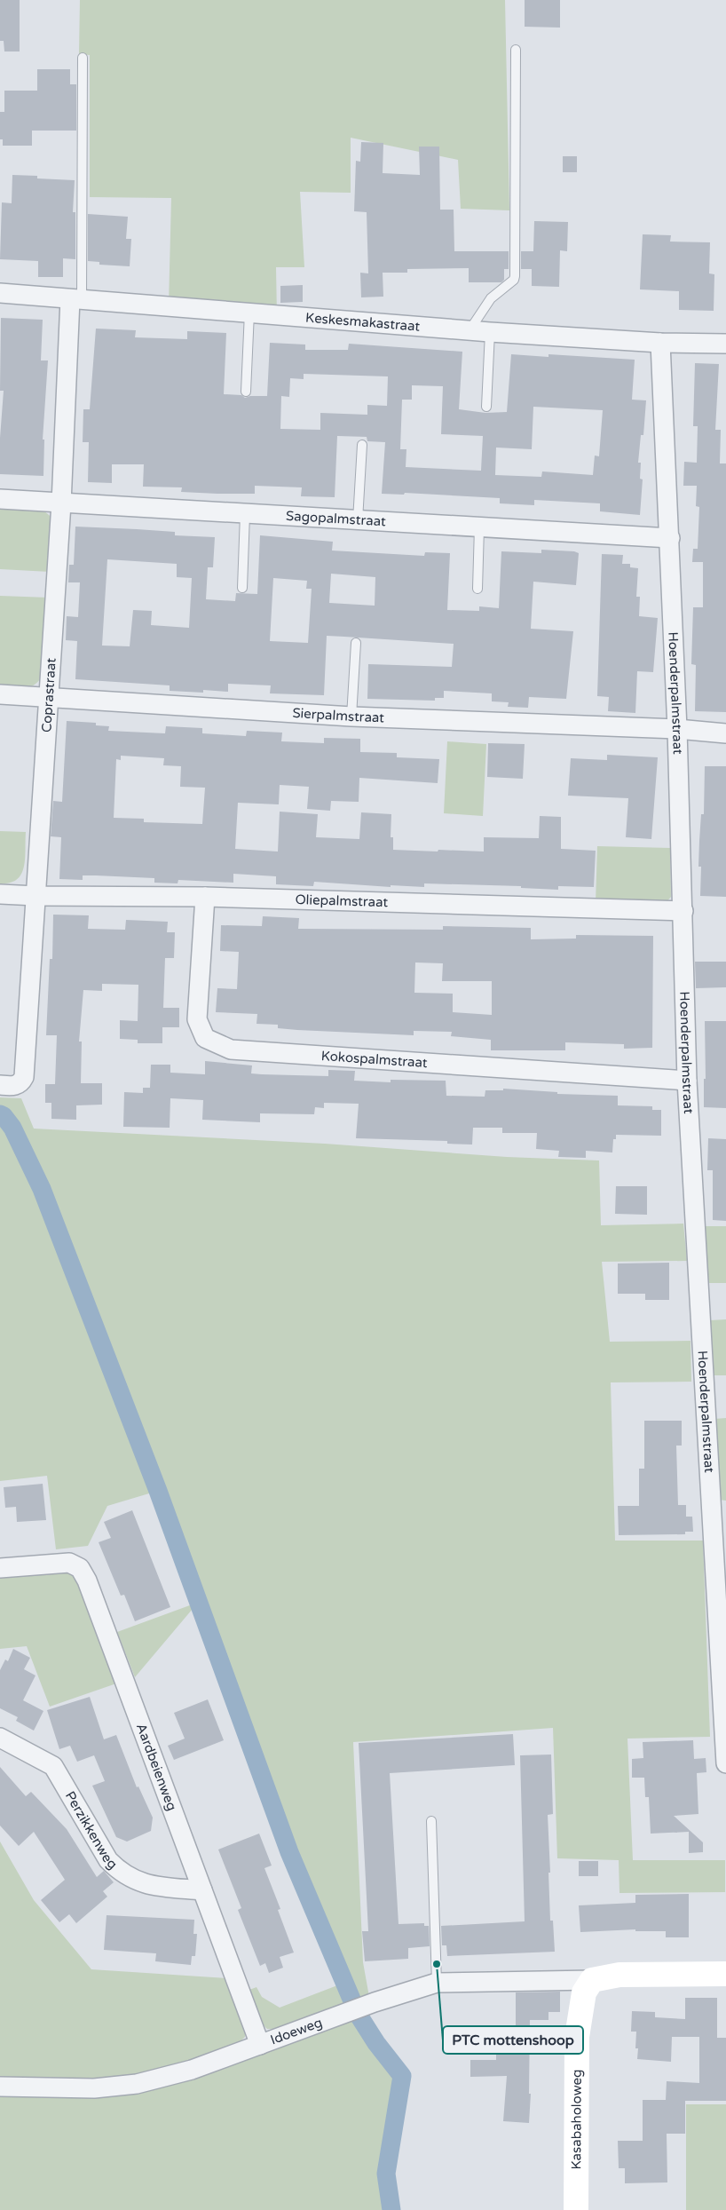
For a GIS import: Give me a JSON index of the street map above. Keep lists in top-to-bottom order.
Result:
{
  "streets": {
    "street": [
      "Keskesmakastraat",
      "Sagopalmstraat",
      "Hoenderpalmstraat",
      "Coprastraat",
      "Sierpalmstraat",
      "Oliepalmstraat",
      "Kokospalmstraat",
      "Aardbeienweg",
      "Perzikkenweg",
      "Idoeweg",
      "Kasabaholoweg"
    ]
  },
  "crossings": [
    ["Keskesmakastraat", "Hoenderpalmstraat"],
    ["Keskesmakastraat", "Coprastraat"],
    ["Sagopalmstraat", "Hoenderpalmstraat"],
    ["Sagopalmstraat", "Coprastraat"],
    ["Hoenderpalmstraat", "Sierpalmstraat"],
    ["Hoenderpalmstraat", "Oliepalmstraat"],
    ["Hoenderpalmstraat", "Kokospalmstraat"],
    ["Coprastraat", "Sierpalmstraat"],
    ["Coprastraat", "Oliepalmstraat"],
    ["Oliepalmstraat", "Kokospalmstraat"],
    ["Aardbeienweg", "Perzikkenweg"],
    ["Aardbeienweg", "Idoeweg"],
    ["Idoeweg", "Kasabaholoweg"]
  ],
  "places": ["PTC mottenshoop"]
}
